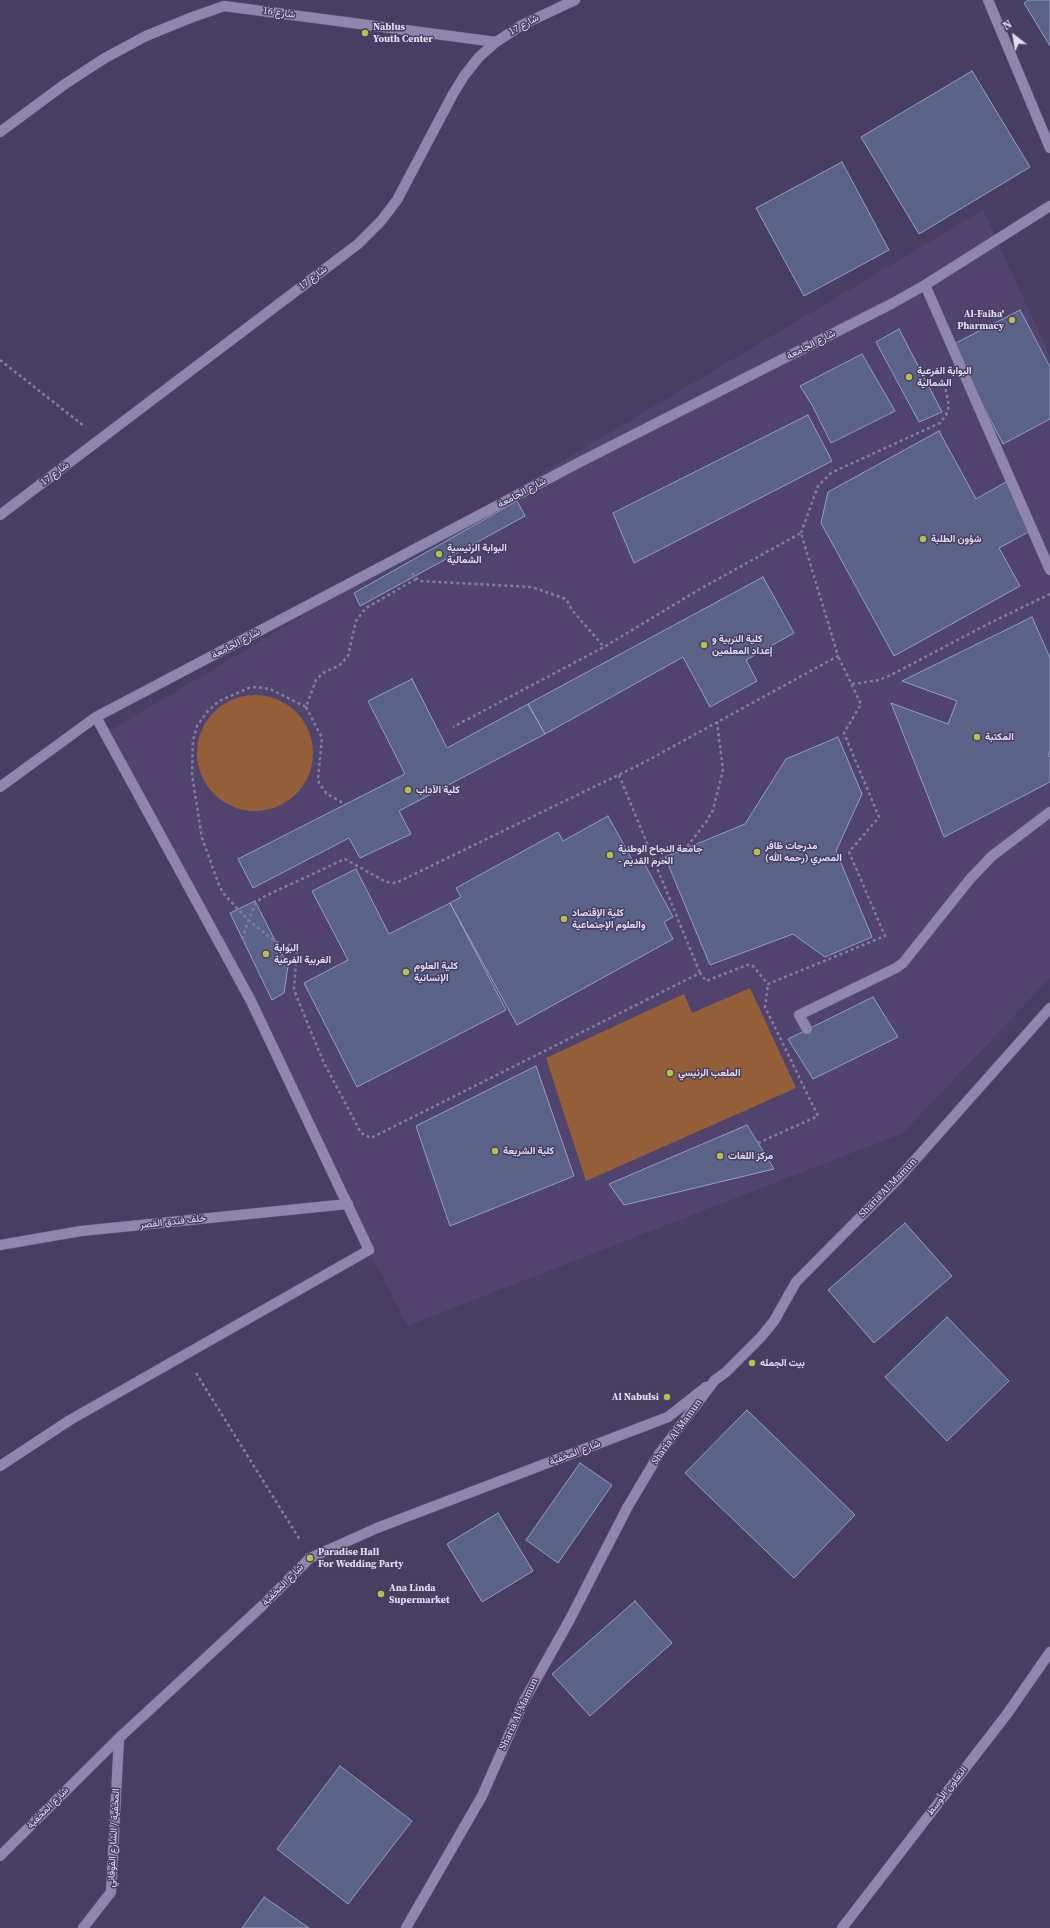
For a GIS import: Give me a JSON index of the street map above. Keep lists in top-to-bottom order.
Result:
{
  "streets": {
    "street": [
      "شارع 16",
      "شارع 17",
      "شارع الجامعة",
      "Sharia Al-Mamun",
      "خلف فندق القصر",
      "شارع المخفية",
      "التعاون الأوسط",
      "المخفية / الشارع الفوقاني"
    ]
  },
  "crossings": [
    ["شارع 16", "شارع 17"],
    ["Sharia Al-Mamun", "شارع المخفية"],
    ["شارع المخفية", "المخفية / الشارع الفوقاني"]
  ],
  "places": [
    "Nablus Youth Center",
    "Al-Faiha' Pharmacy",
    "البوابة الفرعية الشمالية",
    "شؤون الطلبة",
    "البوابة الرئيسية الشمالية",
    "كلية التربية و إعداد المعلمين",
    "المكتبة",
    "كلية الآداب",
    "مدرجات ظافر المصري (رحمه الله)",
    "جامعة النجاح الوطنية - الحرم القديم",
    "كلية الإقتصاد والعلوم الإجتماعية",
    "البوابة الغربية الفرعية",
    "كلية العلوم الإنسانية",
    "الملعب الرئيسي",
    "كلية الشريعة",
    "مركز اللغات",
    "بيت الجمله",
    "Al Nabulsi",
    "Paradise Hall For Wedding Party",
    "Ana Linda Supermarket"
  ],
  "north": "top left"
}
